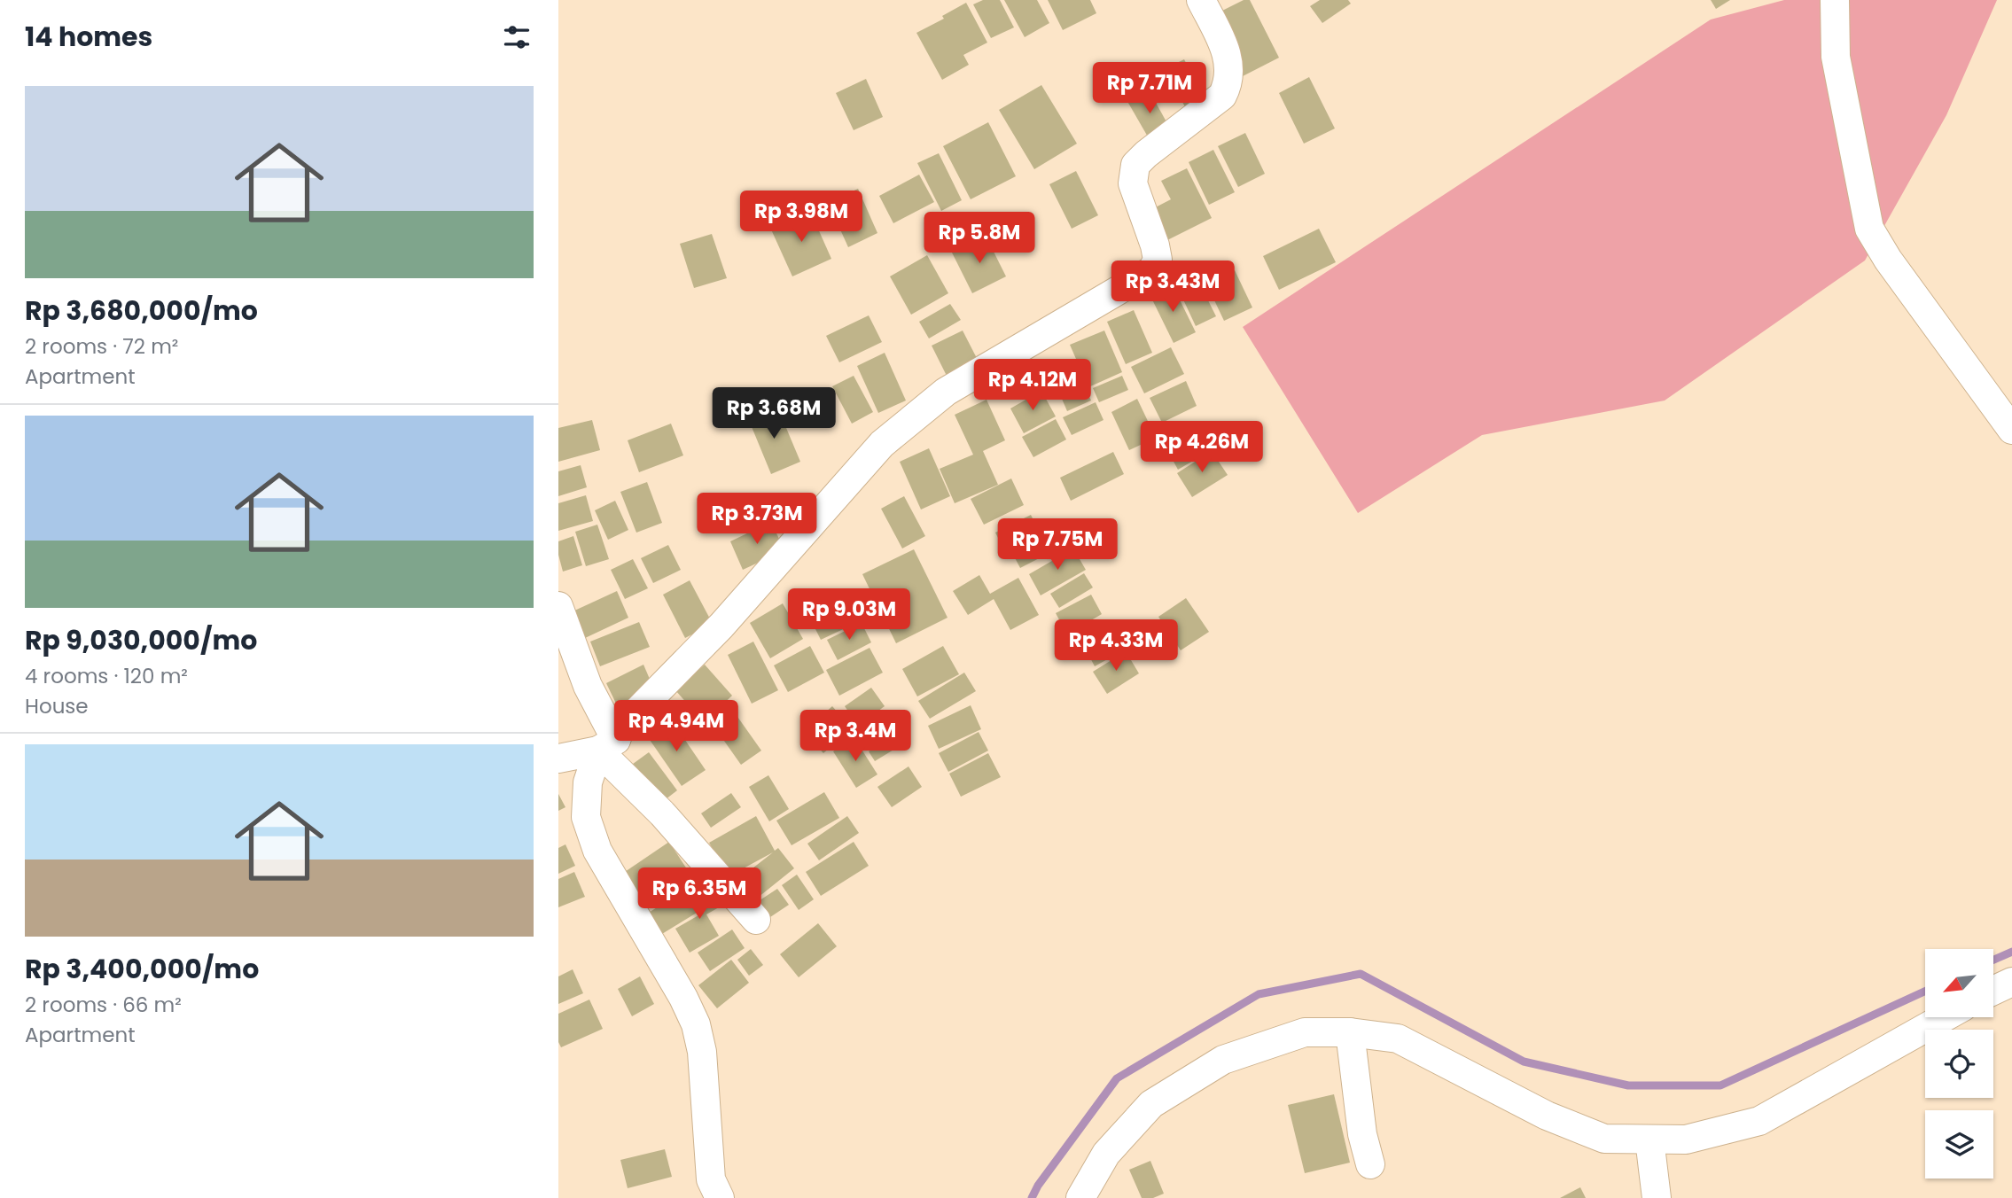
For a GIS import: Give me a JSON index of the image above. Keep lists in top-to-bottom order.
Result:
{
  "north": "bottom left",
  "page": {
    "heading": "14 homes",
    "price": [
      "Rp 7.71M",
      "Rp 3.98M",
      "Rp 5.8M",
      "Rp 3.43M",
      "Rp 4.12M",
      "Rp 3.68M",
      "Rp 4.26M",
      "Rp 3.73M",
      "Rp 7.75M",
      "Rp 9.03M",
      "Rp 4.33M",
      "Rp 4.94M",
      "Rp 3.4M",
      "Rp 6.35M"
    ],
    "list": [
      {
        "name": "Rp 3,680,000/mo",
        "note": "2 rooms · 72 m² · Apartment"
      },
      {
        "name": "Rp 9,030,000/mo",
        "note": "4 rooms · 120 m² · House"
      },
      {
        "name": "Rp 3,400,000/mo",
        "note": "2 rooms · 66 m² · Apartment"
      }
    ]
  }
}
